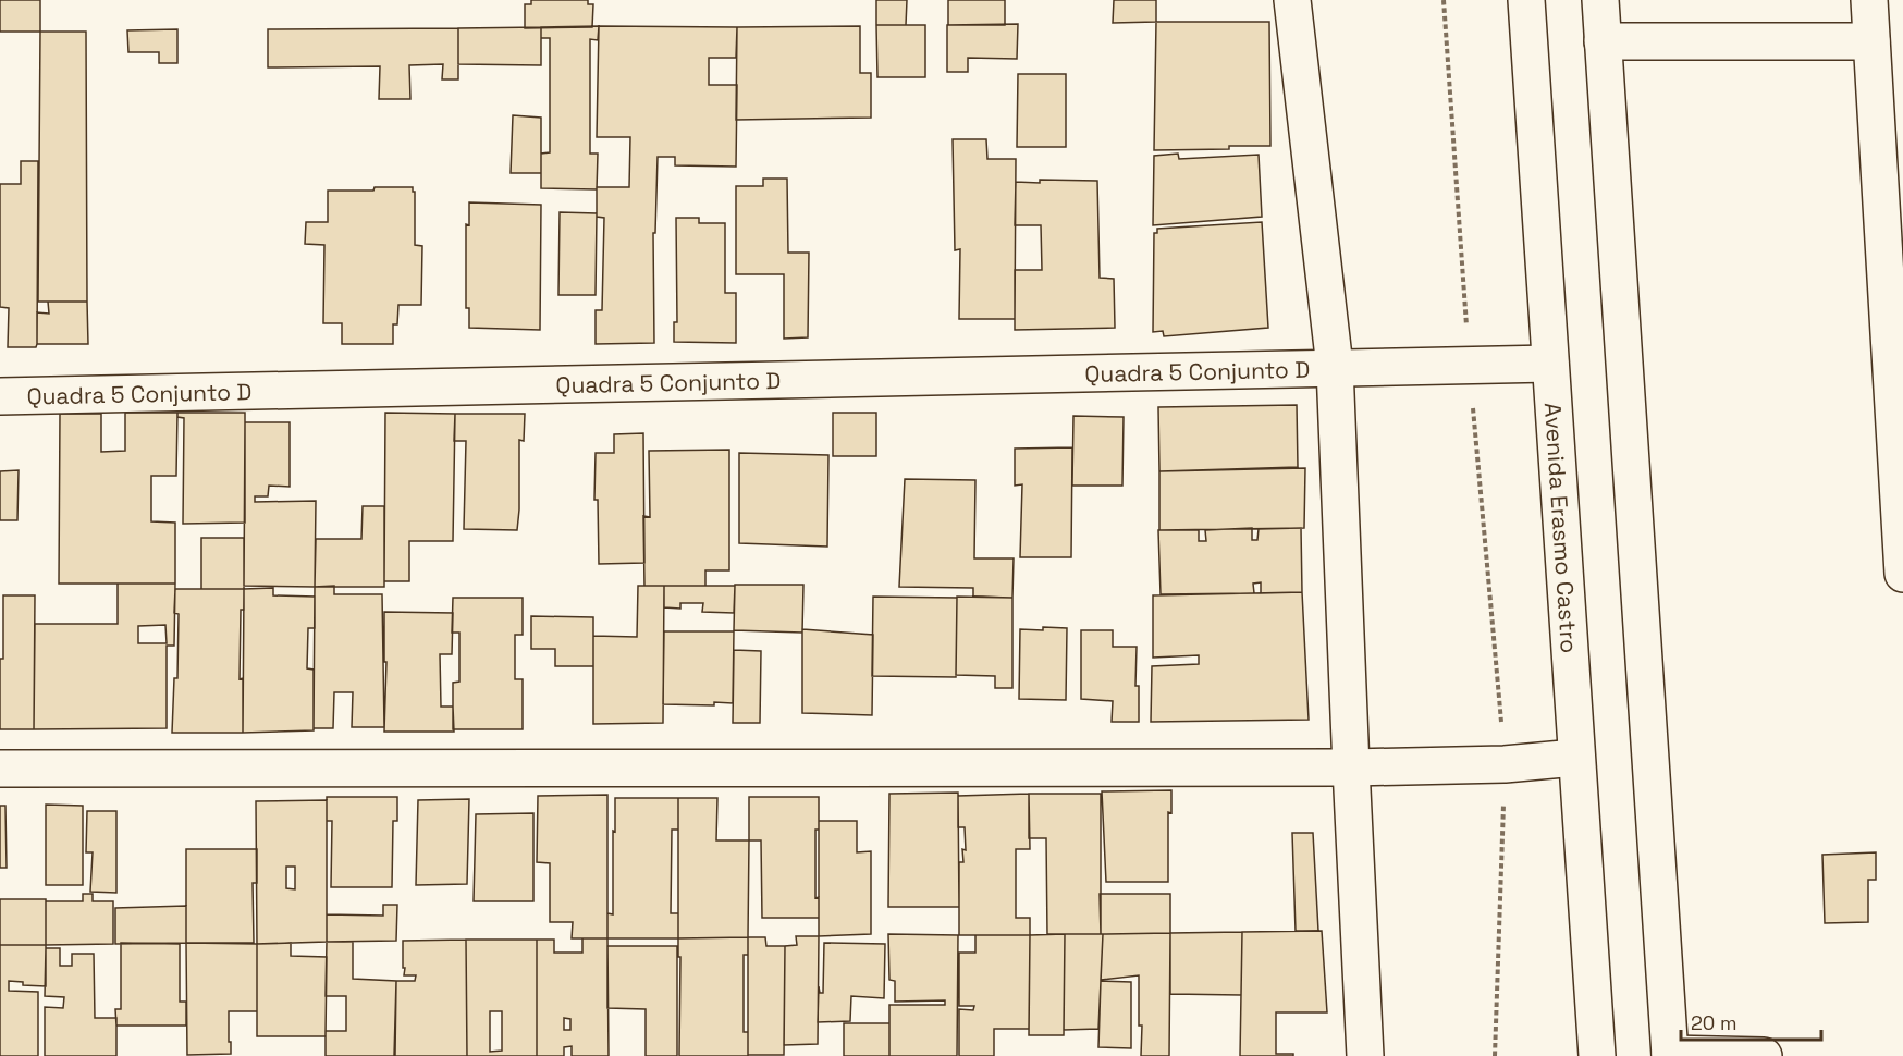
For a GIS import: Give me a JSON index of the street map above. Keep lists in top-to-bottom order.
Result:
{
  "streets": {
    "street": ["Quadra 5 Conjunto D", "Avenida Erasmo Castro"]
  },
  "crossings": [
    ["Quadra 5 Conjunto D", "Avenida Erasmo Castro"]
  ],
  "scale_bar": "20 m"
}
